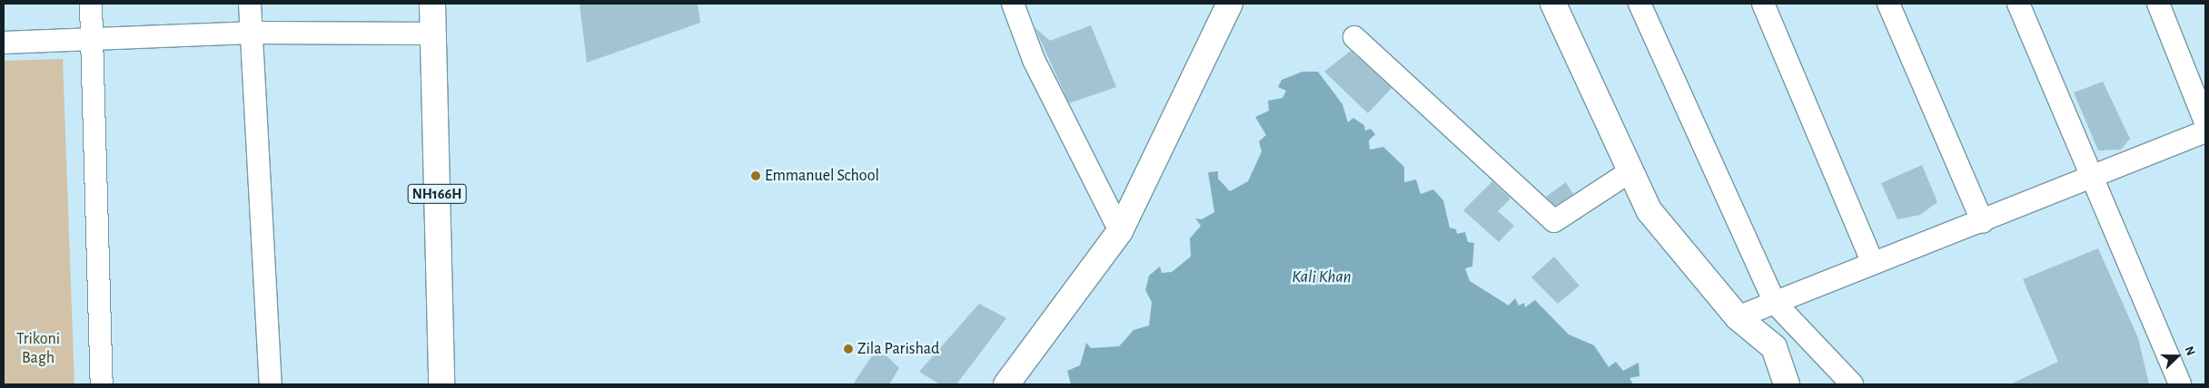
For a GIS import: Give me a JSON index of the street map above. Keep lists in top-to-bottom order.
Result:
{
  "streets": {
    "main road": ["NH166H"]
  },
  "water": ["Kali Khan"],
  "parks": ["Trikoni Bagh"],
  "places": ["Emmanuel School", "Zila Parishad"],
  "north": "right"
}
